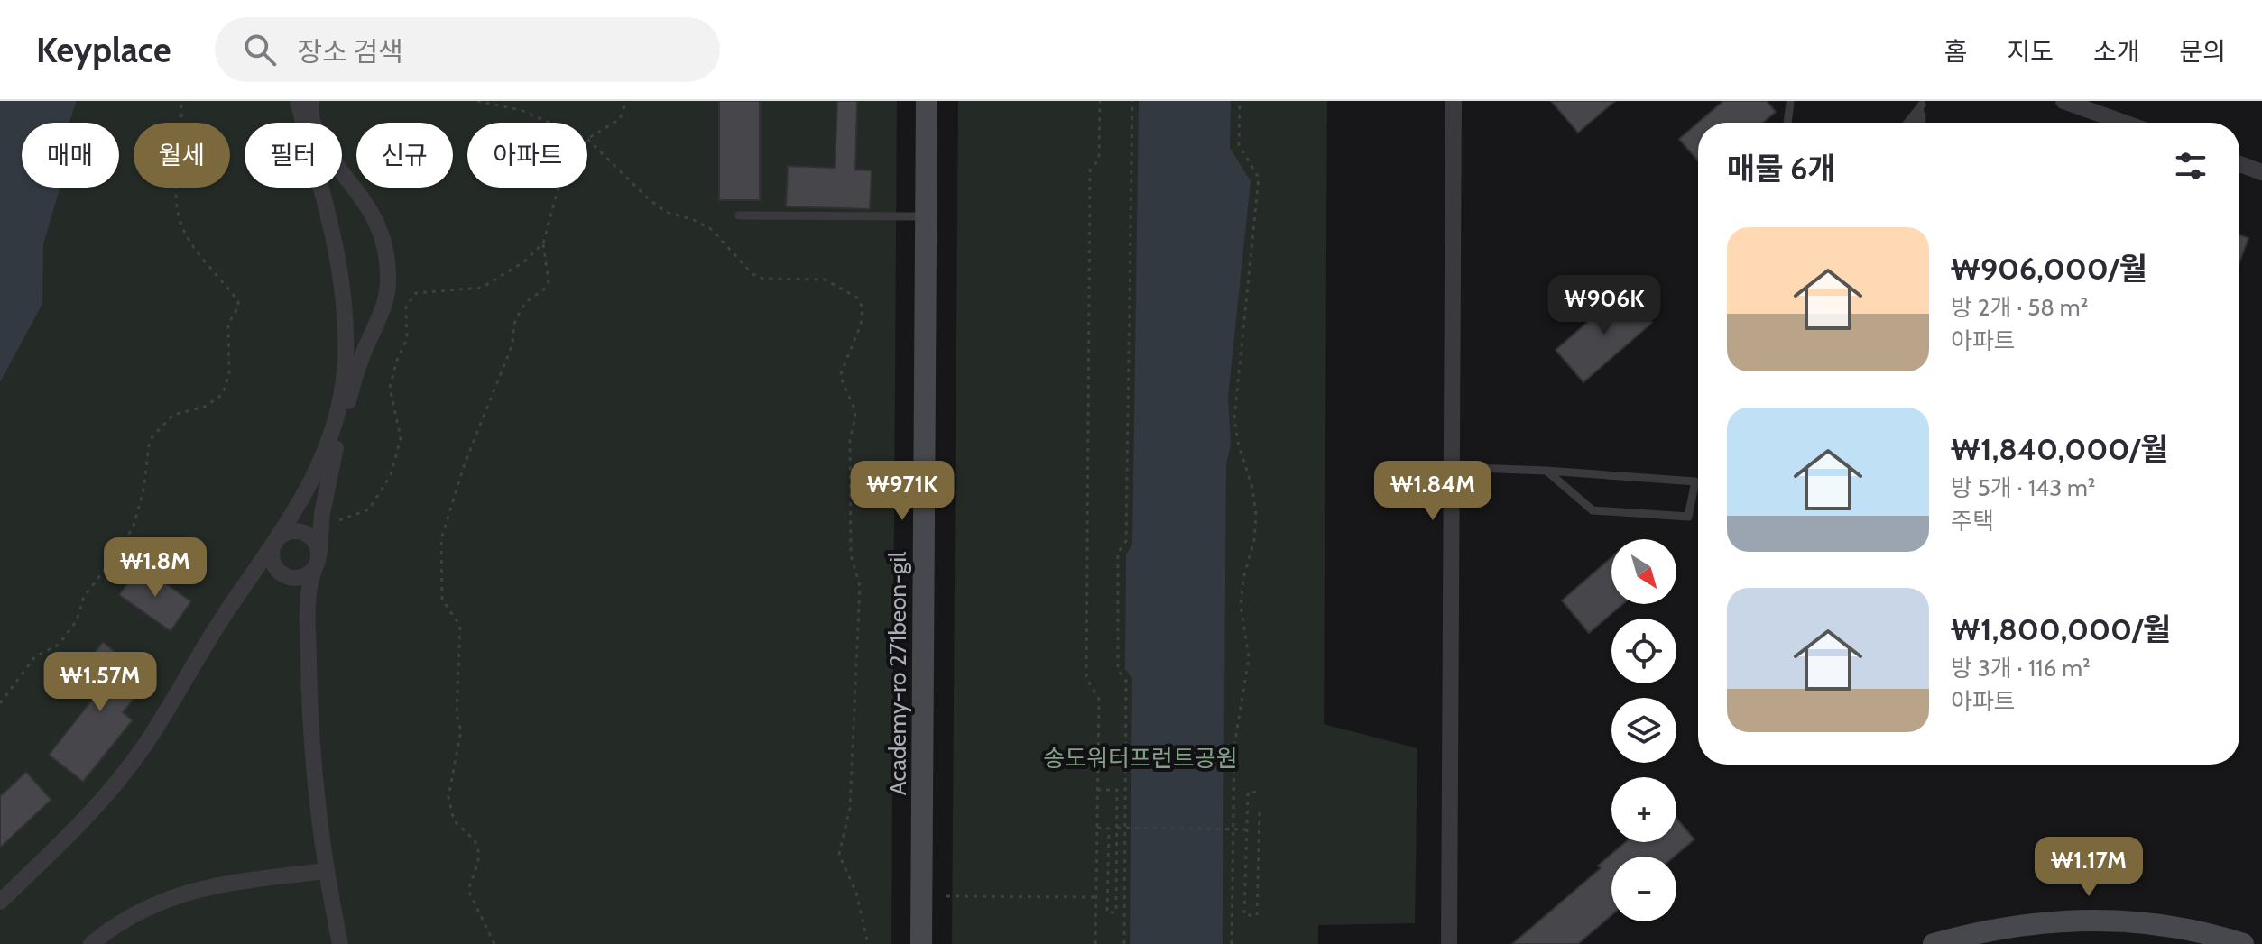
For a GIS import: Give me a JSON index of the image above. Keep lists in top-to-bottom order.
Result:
{
  "streets": {
    "street": ["Academy-ro 271beon-gil"]
  },
  "parks": ["송도워터프런트공원"],
  "north": "bottom right",
  "page": {
    "header": "Keyplace",
    "search": "장소 검색",
    "nav": [
      "홈",
      "지도",
      "소개",
      "문의"
    ],
    "chip": [
      "매매",
      "월세",
      "필터",
      "신규",
      "아파트"
    ],
    "heading": "매물 6개",
    "list": [
      {
        "name": "₩906,000/월",
        "note": "방 2개 · 58 m² · 아파트"
      },
      {
        "name": "₩1,840,000/월",
        "note": "방 5개 · 143 m² · 주택"
      },
      {
        "name": "₩1,800,000/월",
        "note": "방 3개 · 116 m² · 아파트"
      }
    ],
    "price": [
      "₩906K",
      "₩971K",
      "₩1.84M",
      "₩1.8M",
      "₩1.57M",
      "₩1.17M"
    ],
    "map_buttons": ["+", "−"]
  }
}
